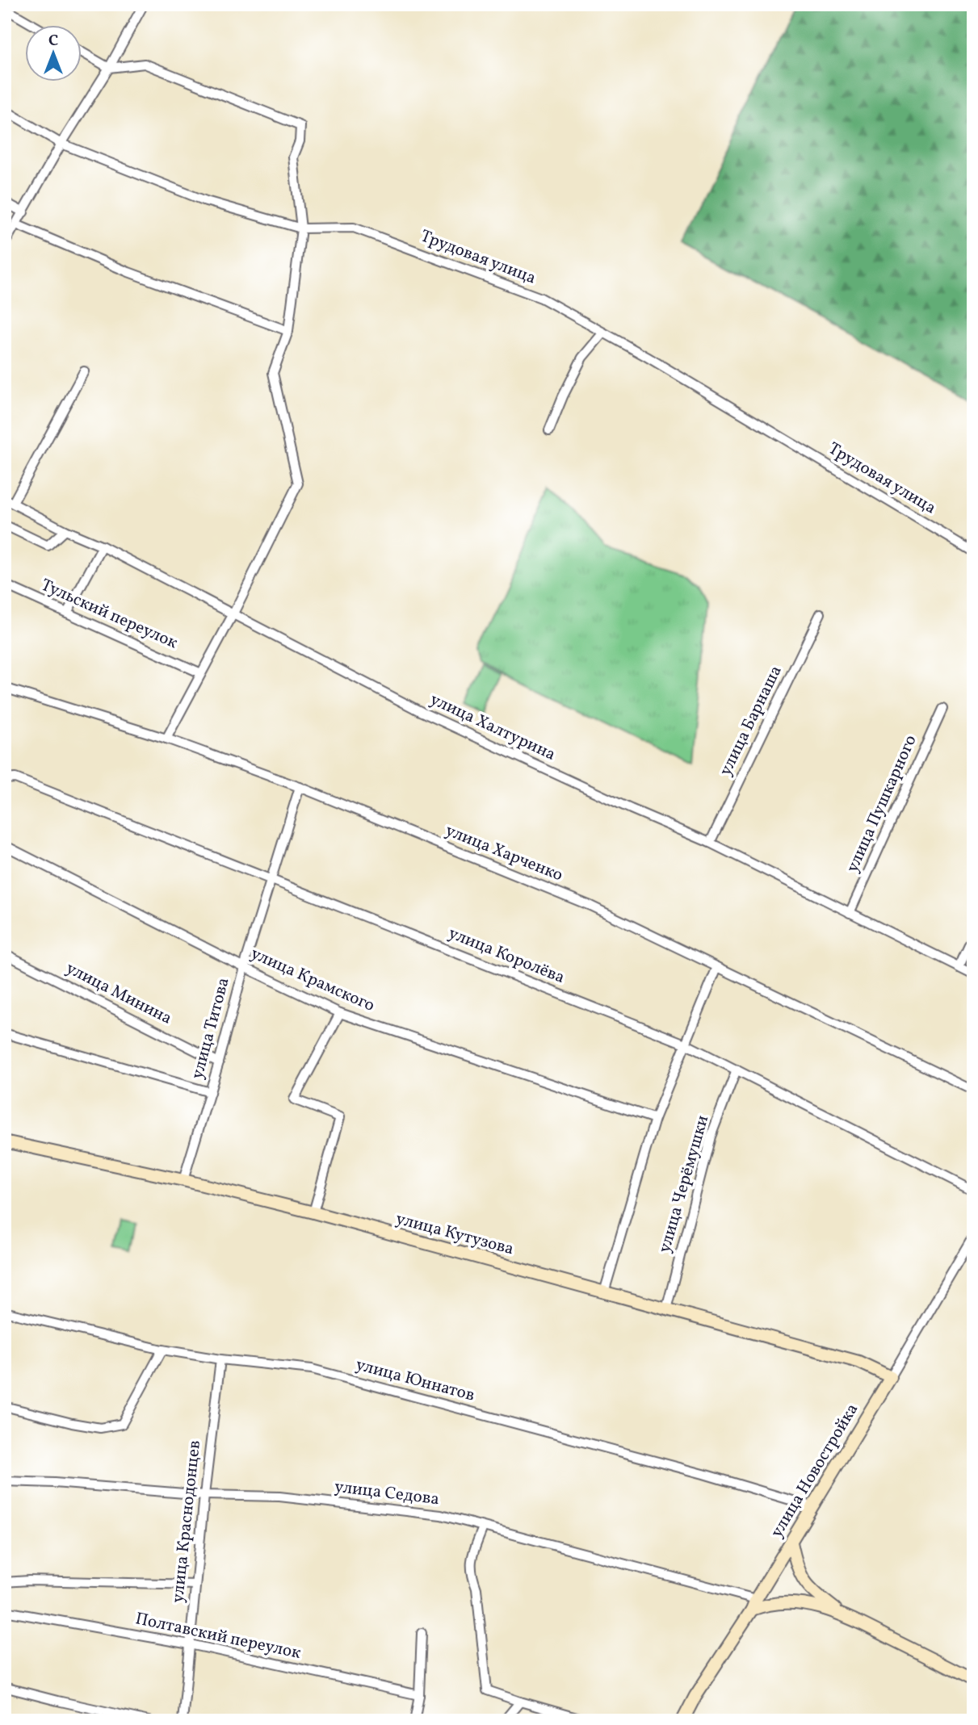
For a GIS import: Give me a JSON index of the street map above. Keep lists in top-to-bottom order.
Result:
{
  "streets": {
    "main road": ["улица Кутузова", "улица Новостройка"],
    "street": [
      "Трудовая улица",
      "Тульский переулок",
      "улица Барнаша",
      "улица Халтурина",
      "улица Пушкарного",
      "улица Харченко",
      "улица Королёва",
      "улица Крамского",
      "улица Минина",
      "улица Титова",
      "улица Черёмушки",
      "улица Юннатов",
      "улица Седова",
      "улица Краснодонцев",
      "Полтавский переулок"
    ]
  },
  "crossings": [
    ["улица Барнаша", "улица Халтурина"],
    ["улица Халтурина", "улица Пушкарного"],
    ["улица Харченко", "улица Титова"],
    ["улица Королёва", "улица Титова"],
    ["улица Королёва", "улица Черёмушки"],
    ["улица Крамского", "улица Титова"],
    ["улица Минина", "улица Титова"],
    ["улица Титова", "улица Кутузова"],
    ["улица Черёмушки", "улица Кутузова"],
    ["улица Кутузова", "улица Новостройка"],
    ["улица Юннатов", "улица Новостройка"],
    ["улица Юннатов", "улица Краснодонцев"],
    ["улица Новостройка", "улица Седова"],
    ["улица Седова", "улица Краснодонцев"],
    ["улица Краснодонцев", "Полтавский переулок"]
  ],
  "north": "top"
}
